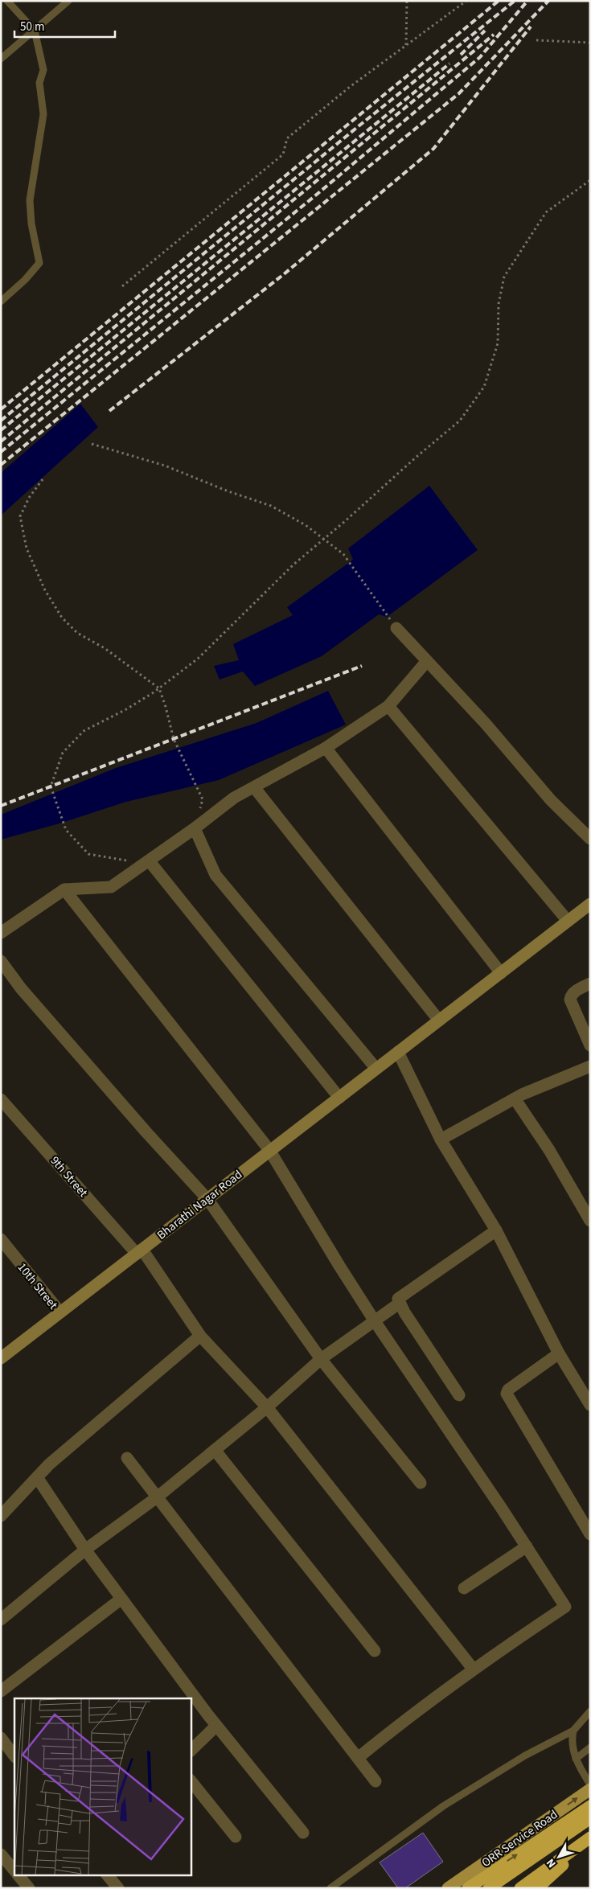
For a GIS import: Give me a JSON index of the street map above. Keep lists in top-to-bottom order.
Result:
{
  "streets": {
    "main road": ["Bharathi Nagar Road", "ORR Service Road"],
    "street": ["9th Street", "10th Street"]
  },
  "crossings": [
    ["9th Street", "Bharathi Nagar Road"],
    ["Bharathi Nagar Road", "10th Street"]
  ],
  "one_way": ["ORR Service Road"],
  "scale_bar": "50 m",
  "north": "bottom left"
}
